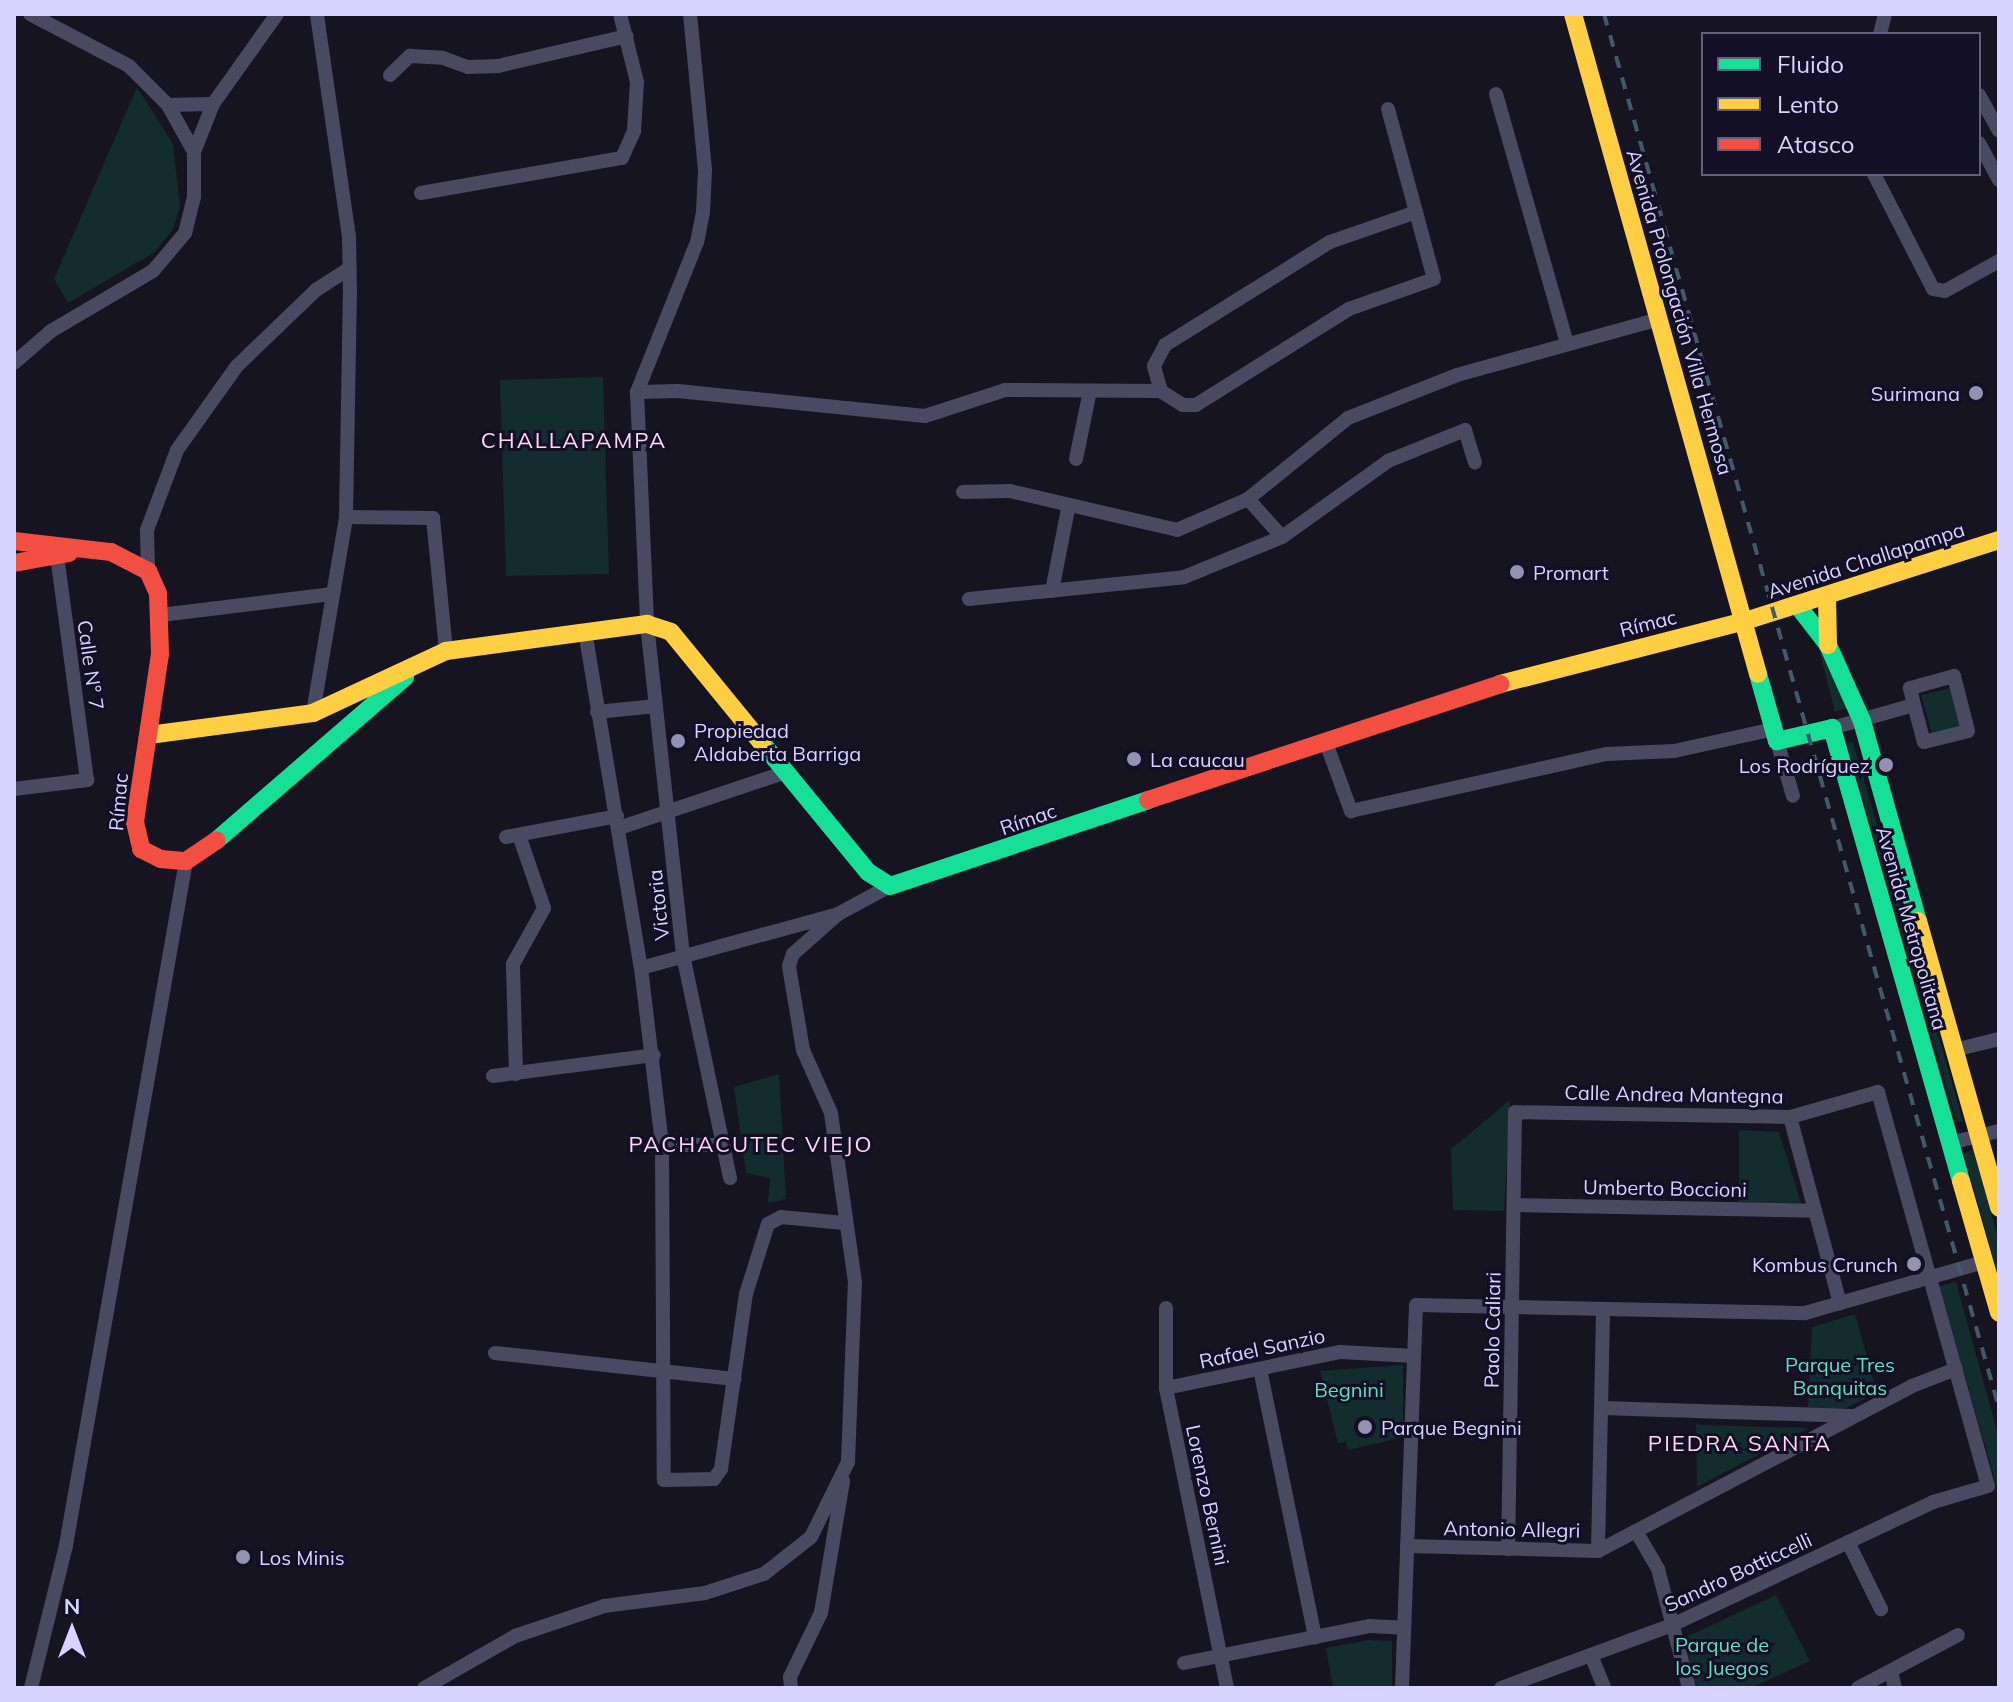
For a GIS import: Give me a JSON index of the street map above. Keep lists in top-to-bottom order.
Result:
{
  "streets": {
    "street": [
      "Avenida Prolongación Villa Hermosa",
      "Avenida Challapampa",
      "Rímac",
      "Calle N° 7",
      "Victoria",
      "Avenida Metropolitana",
      "Calle Andrea Mantegna",
      "Umberto Boccioni",
      "Paolo Caliari",
      "Rafael Sanzio",
      "Lorenzo Bernini",
      "Antonio Allegri",
      "Sandro Botticcelli"
    ]
  },
  "crossings": [
    ["Avenida Prolongación Villa Hermosa", "Avenida Challapampa"],
    ["Avenida Prolongación Villa Hermosa", "Rímac"],
    ["Avenida Challapampa", "Rímac"],
    ["Avenida Challapampa", "Avenida Metropolitana"],
    ["Calle Andrea Mantegna", "Paolo Caliari"],
    ["Umberto Boccioni", "Paolo Caliari"],
    ["Paolo Caliari", "Antonio Allegri"],
    ["Rafael Sanzio", "Lorenzo Bernini"],
    ["Antonio Allegri", "Sandro Botticcelli"]
  ],
  "districts": ["CHALLAPAMPA", "PACHACUTEC VIEJO", "PIEDRA SANTA"],
  "parks": ["Parque Tres Banquitas", "Begnini", "Parque de los Juegos"],
  "places": [
    "Surimana",
    "Promart",
    "Propiedad Aldaberta Barriga",
    "La caucau",
    "Los Rodríguez",
    "Kombus Crunch",
    "Parque Begnini",
    "Los Minis"
  ],
  "legend": ["Fluido", "Lento", "Atasco"],
  "north": "top"
}
